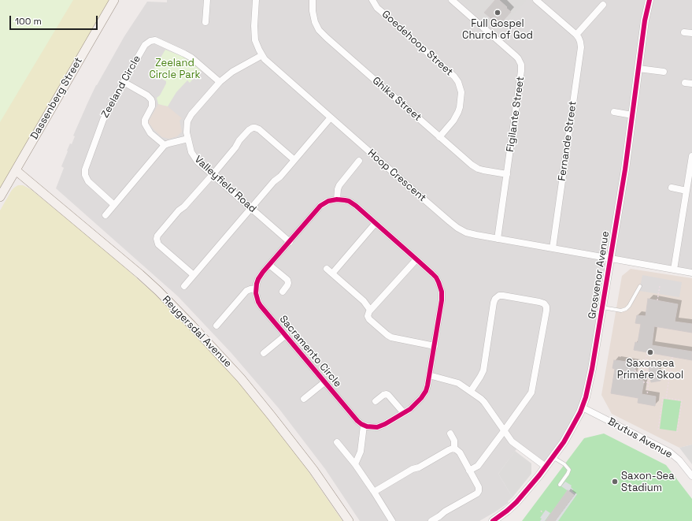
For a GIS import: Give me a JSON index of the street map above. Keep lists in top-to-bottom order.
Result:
{
  "streets": {
    "main road": ["Dassenberg Street", "Reygersdal Avenue"],
    "street": [
      "Goedehoop Street",
      "Zeeland Circle",
      "Ghika Street",
      "Figilante Street",
      "Fernande Street",
      "Hoop Crescent",
      "Valleyfield Road",
      "Grosvenor Avenue",
      "Sacramento Circle",
      "Brutus Avenue"
    ]
  },
  "crossings": [
    ["Goedehoop Street", "Ghika Street"],
    ["Zeeland Circle", "Valleyfield Road"],
    ["Dassenberg Street", "Reygersdal Avenue"],
    ["Ghika Street", "Figilante Street"],
    ["Figilante Street", "Hoop Crescent"],
    ["Fernande Street", "Hoop Crescent"],
    ["Hoop Crescent", "Valleyfield Road"],
    ["Hoop Crescent", "Grosvenor Avenue"],
    ["Grosvenor Avenue", "Brutus Avenue"]
  ],
  "parks": ["Zeeland Circle Park"],
  "places": ["Full Gospel Church of God", "Saxonsea Primêre Skool", "Saxon-Sea Stadium"],
  "scale_bar": "100 m"
}
